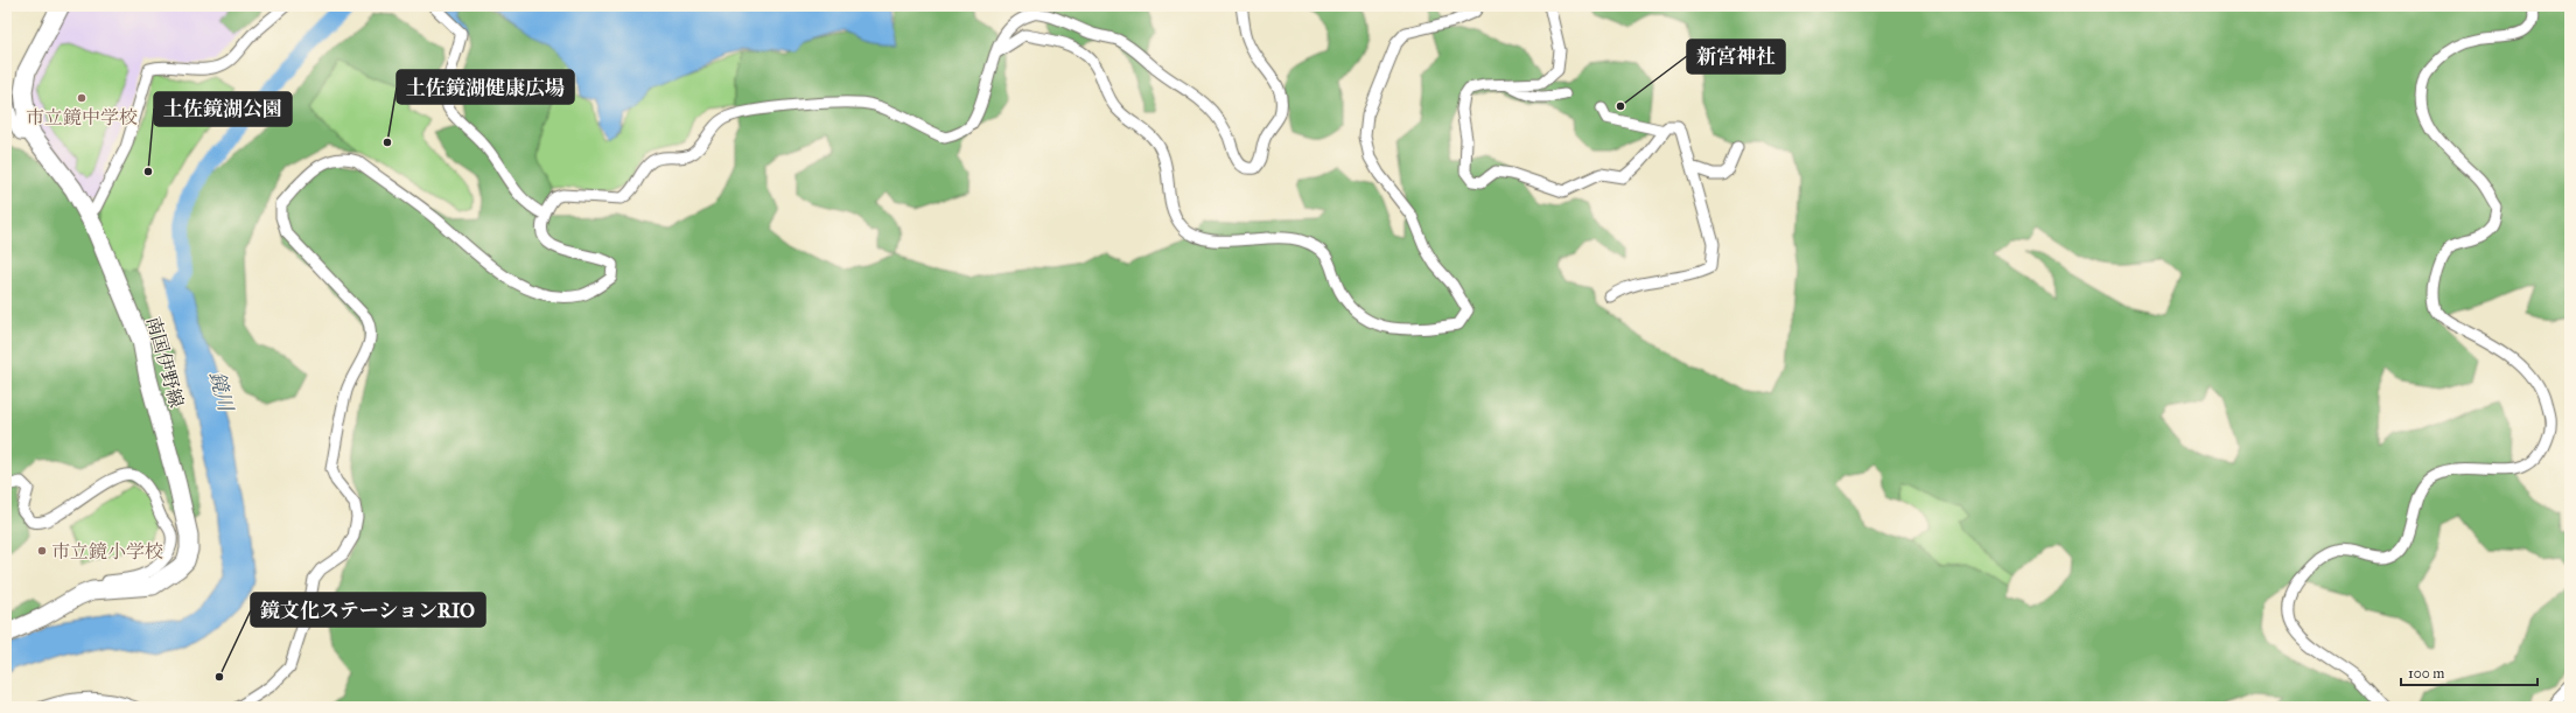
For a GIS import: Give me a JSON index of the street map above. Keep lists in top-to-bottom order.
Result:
{
  "streets": {
    "main road": ["南国伊野線"]
  },
  "water": ["鏡川"],
  "places": [
    "市立鏡中学校",
    "新宮神社",
    "土佐鏡湖健康広場",
    "土佐鏡湖公園",
    "市立鏡小学校",
    "鏡文化ステーションRIO"
  ],
  "scale_bar": "100 m"
}
